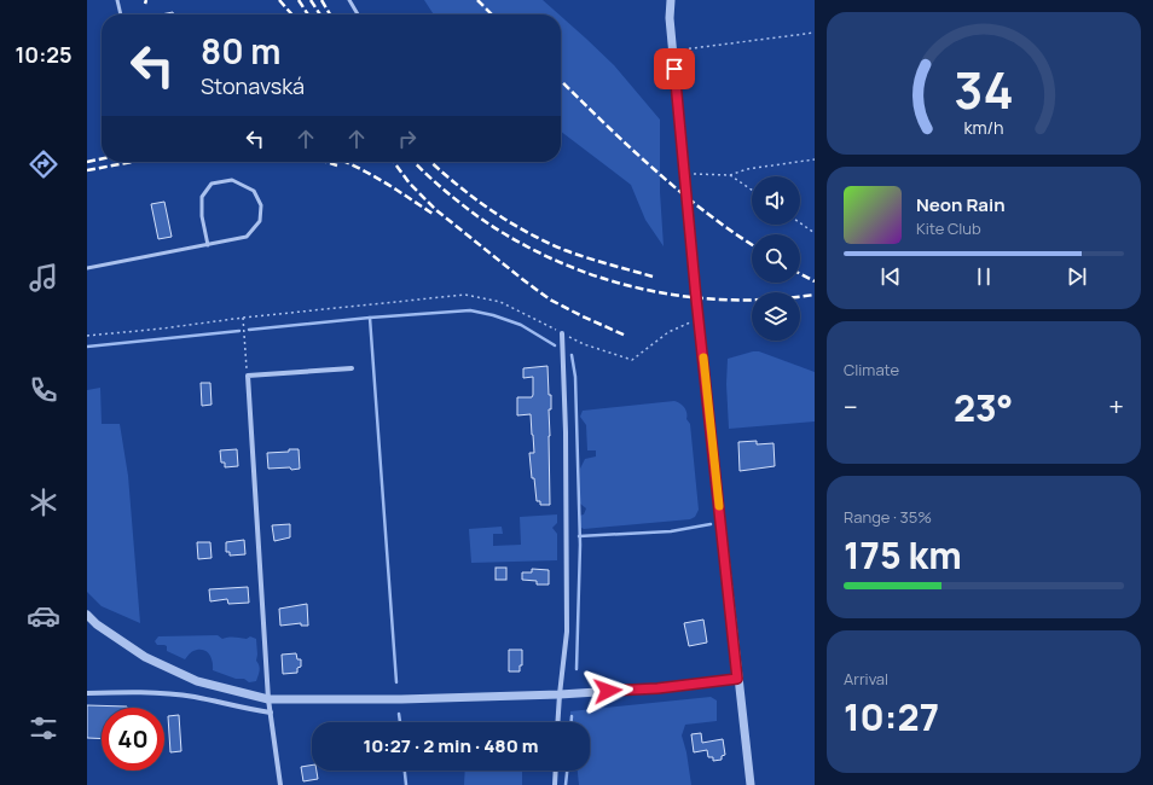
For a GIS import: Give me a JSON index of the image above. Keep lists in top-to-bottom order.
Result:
{
  "page": {
    "tabs": "10:25",
    "turn": ["80 m", "Stonavská"],
    "song": ["Neon Rain", "Kite Club"],
    "tile": [
      "Climate",
      ["Range · 35%", "175 km"],
      ["Arrival", "10:27"]
    ],
    "heat": ["−", "23°", "+"],
    "limit": "40",
    "trip": "10:27 · 2 min · 480 m",
    "gauge": ["34", "km/h"]
  }
}
